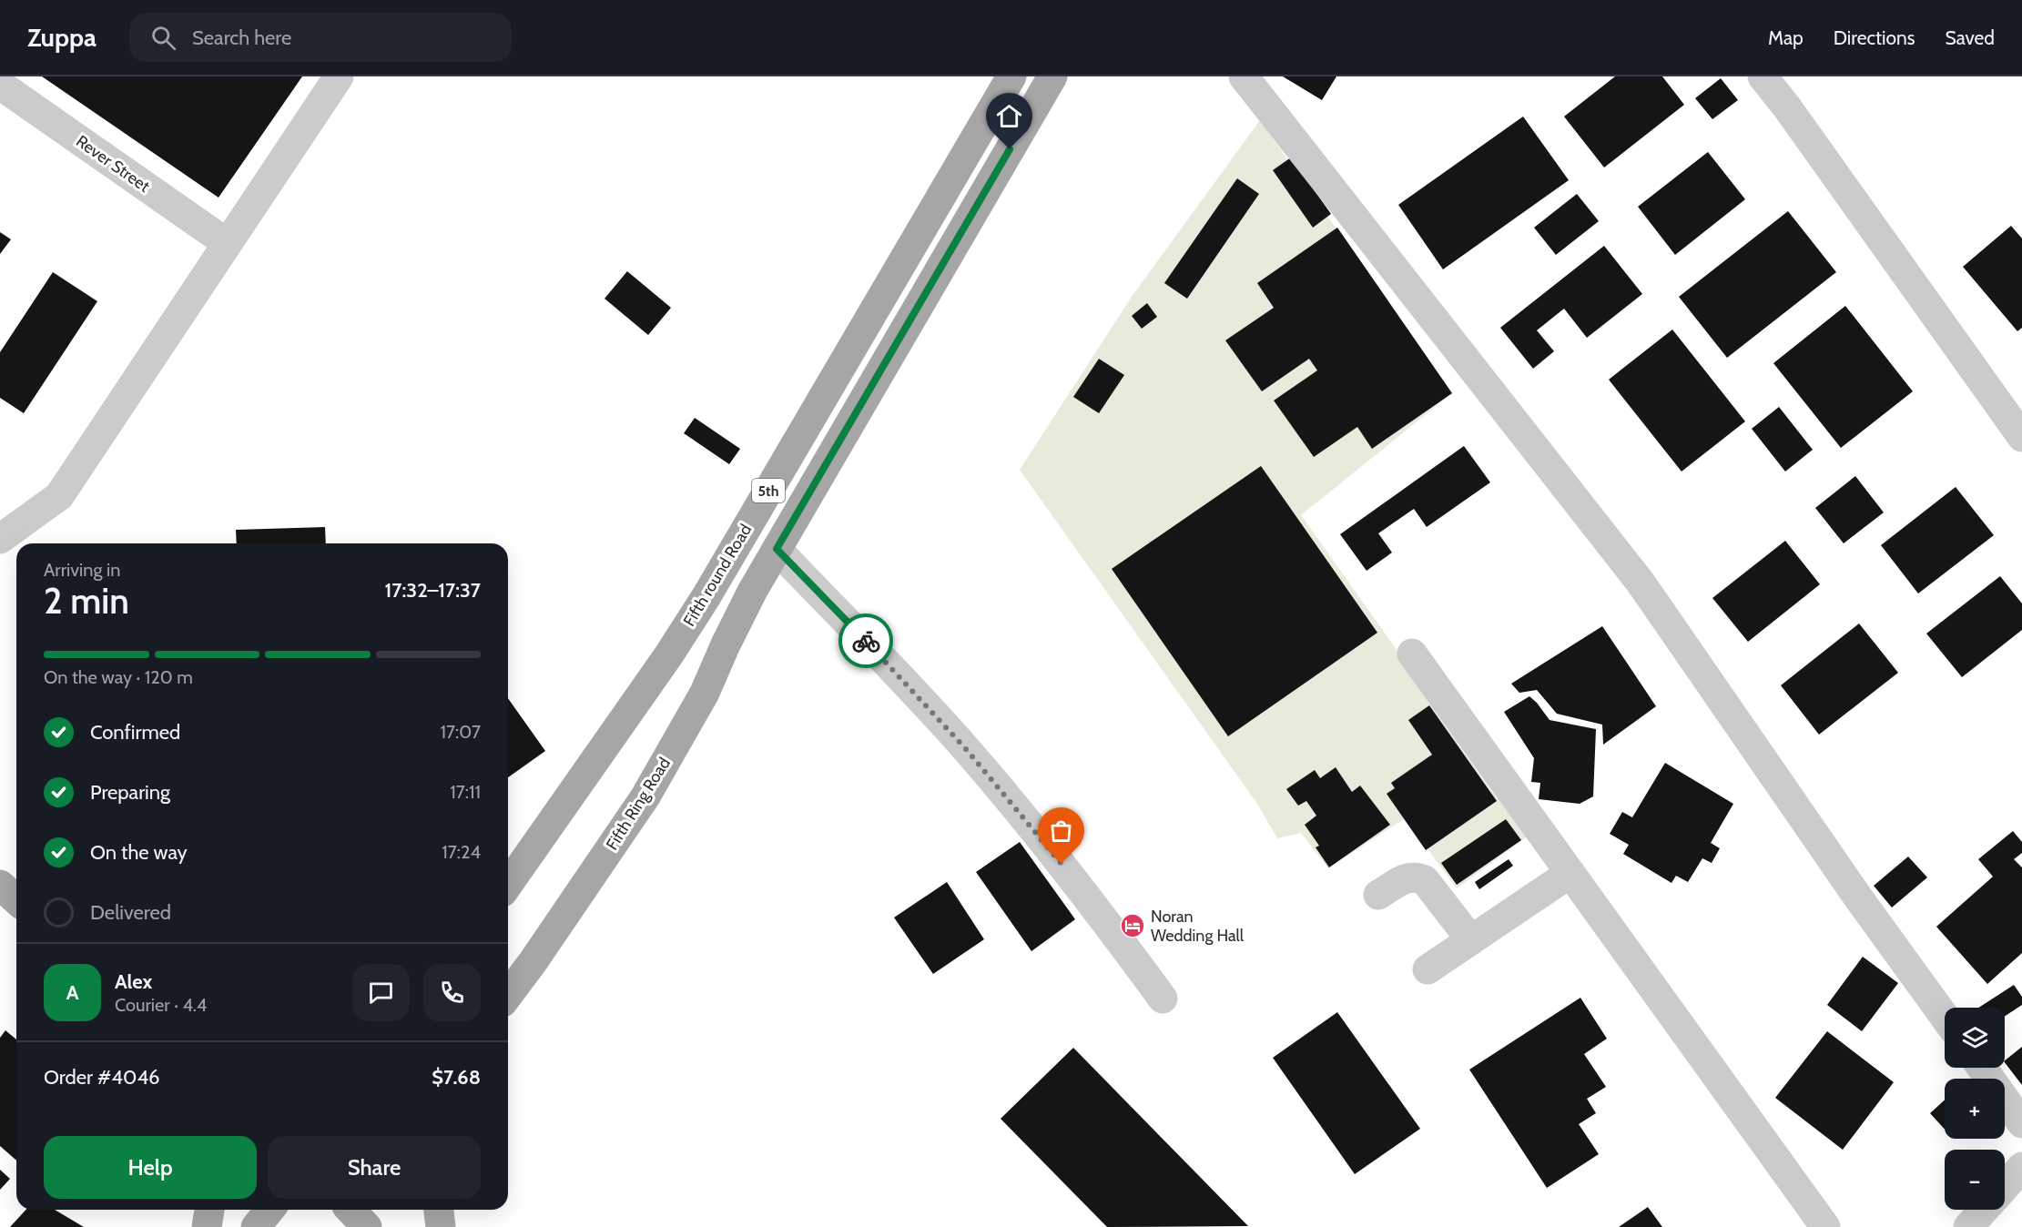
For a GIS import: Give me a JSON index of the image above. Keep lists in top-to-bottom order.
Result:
{
  "streets": {
    "main road": ["5th", "Fifth round Road", "Fifth Ring Road"],
    "street": ["Rever Street"]
  },
  "places": {
    "hotel": ["Noran Wedding Hall"]
  },
  "page": {
    "header": "Zuppa",
    "search": "Search here",
    "nav": ["Map", "Directions", "Saved"],
    "heading": ["2 min", "Arriving in", "17:32–17:37"],
    "panel": [
      "Alex",
      "Courier · 4.4",
      "Order #4046",
      "$7.68"
    ],
    "bar": "On the way · 120 m",
    "list": [
      ["Confirmed", "17:07"],
      ["Preparing", "17:11"],
      ["On the way", "17:24"],
      "Delivered"
    ],
    "round": "A",
    "map_buttons": ["+", "−"],
    "buttons": ["Help", "Share"]
  }
}
